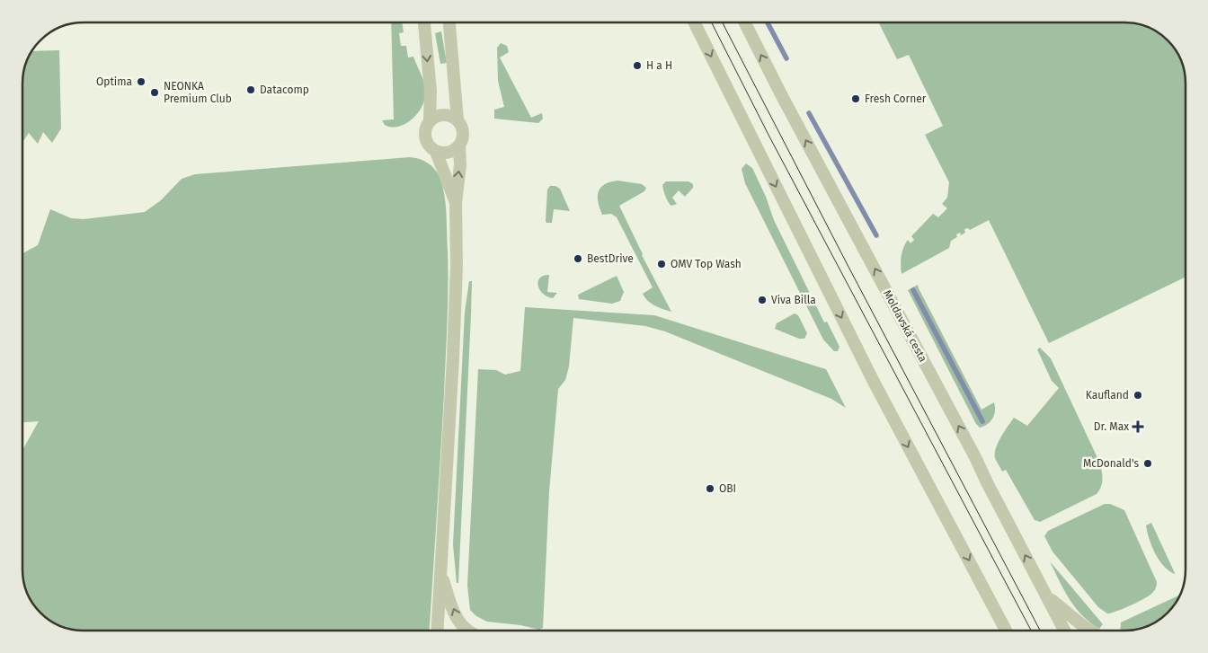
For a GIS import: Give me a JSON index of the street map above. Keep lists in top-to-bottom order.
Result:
{
  "streets": {
    "street": ["Moldavská cesta"]
  },
  "places": {
    "other": [
      "H a H",
      "Optima",
      "Datacomp",
      "NEONKA Premium Club",
      "Fresh Corner",
      "BestDrive",
      "OMV Top Wash",
      "Viva Billa",
      "Kaufland",
      "McDonald's",
      "OBI"
    ],
    "health": ["Dr. Max"]
  }
}
